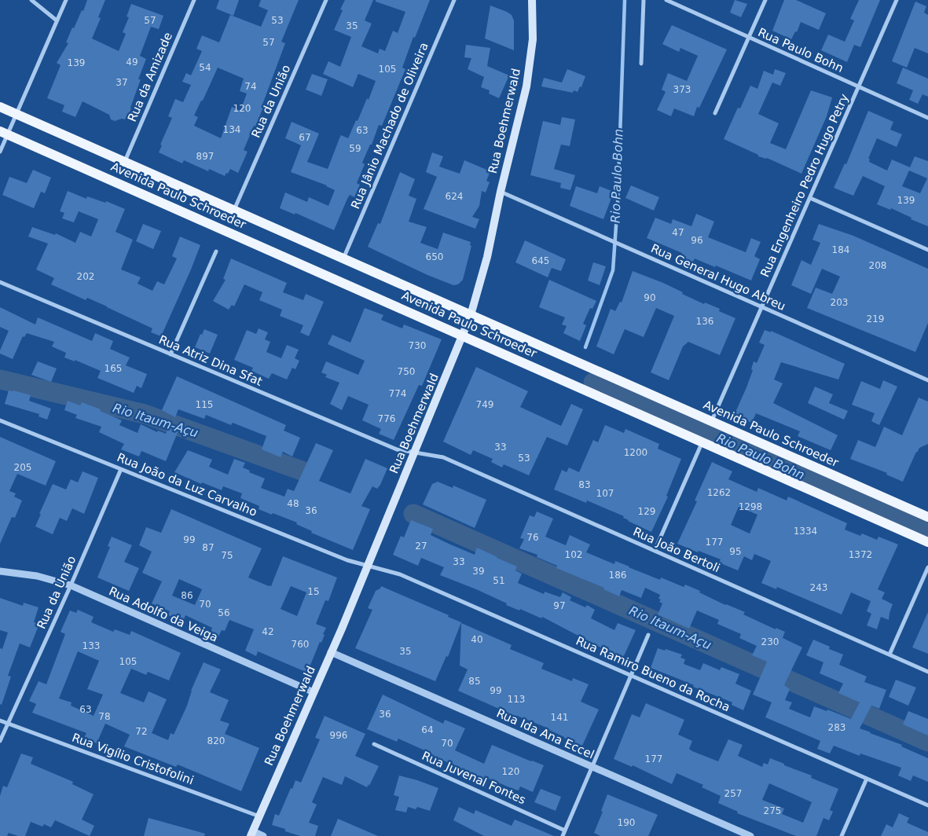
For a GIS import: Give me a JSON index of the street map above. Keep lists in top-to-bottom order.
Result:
{
  "streets": {
    "main road": ["Rua Boehmerwald", "Avenida Paulo Schroeder"],
    "street": [
      "Rua Paulo Bohn",
      "Rua da Amizade",
      "Rua da União",
      "Rua Jânio Machado de Oliveira",
      "Rua Engenheiro Pedro Hugo Petry",
      "Rua General Hugo Abreu",
      "Rua Atriz Dina Sfat",
      "Rua João da Luz Carvalho",
      "Rua João Bertoli",
      "Rua Adolfo da Veiga",
      "Rua Ramiro Bueno da Rocha",
      "Rua Ida Ana Eccel",
      "Rua Vigílio Cristofolini",
      "Rua Juvenal Fontes"
    ]
  },
  "crossings": [
    ["Rua Paulo Bohn", "Rua Engenheiro Pedro Hugo Petry"],
    ["Rua da Amizade", "Avenida Paulo Schroeder"],
    ["Rua da União", "Avenida Paulo Schroeder"],
    ["Rua da União", "Rua João da Luz Carvalho"],
    ["Rua da União", "Rua Adolfo da Veiga"],
    ["Rua da União", "Rua Vigílio Cristofolini"],
    ["Rua Boehmerwald", "Avenida Paulo Schroeder"],
    ["Rua Boehmerwald", "Rua General Hugo Abreu"],
    ["Rua Boehmerwald", "Rua Atriz Dina Sfat"],
    ["Rua Boehmerwald", "Rua João da Luz Carvalho"],
    ["Rua Boehmerwald", "Rua João Bertoli"],
    ["Rua Boehmerwald", "Rua Adolfo da Veiga"],
    ["Rua Boehmerwald", "Rua Ramiro Bueno da Rocha"],
    ["Rua Boehmerwald", "Rua Ida Ana Eccel"],
    ["Rua Boehmerwald", "Rua Vigílio Cristofolini"],
    ["Rua Jânio Machado de Oliveira", "Avenida Paulo Schroeder"],
    ["Rua Engenheiro Pedro Hugo Petry", "Avenida Paulo Schroeder"],
    ["Rua Engenheiro Pedro Hugo Petry", "Rua General Hugo Abreu"],
    ["Rua Atriz Dina Sfat", "Rua João Bertoli"],
    ["Rua João da Luz Carvalho", "Rua Ramiro Bueno da Rocha"]
  ],
  "water": ["Rio Paulo Bohn", "Rio Itaum-Açu"],
  "house_numbers": [
    "57",
    "53",
    "35",
    "57",
    "49",
    "139",
    "54",
    "105",
    "37",
    "74",
    "373",
    "120",
    "134",
    "63",
    "67",
    "59",
    "897",
    "624",
    "139",
    "47",
    "96",
    "184",
    "650",
    "645",
    "208",
    "202",
    "90",
    "203",
    "219",
    "136",
    "730",
    "165",
    "750",
    "774",
    "115",
    "749",
    "776",
    "33",
    "1200",
    "53",
    "205",
    "83",
    "1262",
    "107",
    "48",
    "1298",
    "36",
    "129",
    "1334",
    "76",
    "99",
    "177",
    "27",
    "87",
    "95",
    "102",
    "1372",
    "75",
    "33",
    "39",
    "186",
    "51",
    "243",
    "15",
    "86",
    "70",
    "97",
    "56",
    "42",
    "40",
    "230",
    "760",
    "133",
    "35",
    "105",
    "85",
    "99",
    "113",
    "63",
    "36",
    "78",
    "141",
    "283",
    "64",
    "72",
    "996",
    "820",
    "70",
    "177",
    "120",
    "257",
    "275",
    "190"
  ]
}
